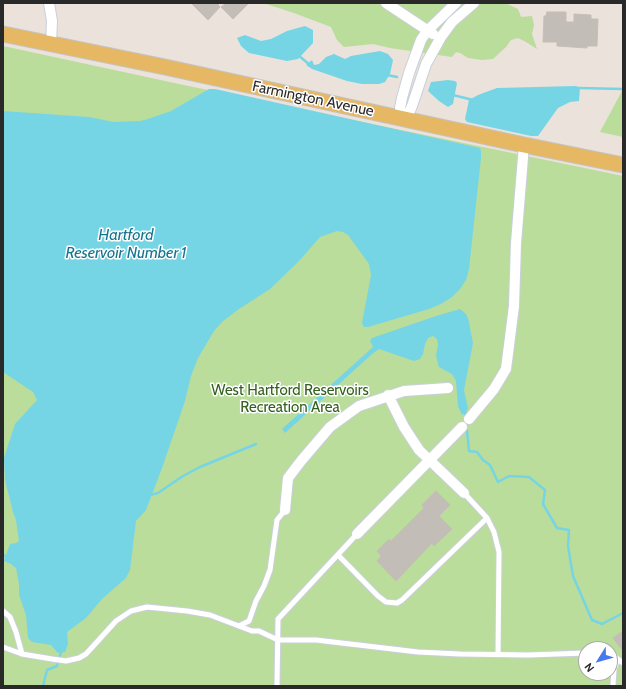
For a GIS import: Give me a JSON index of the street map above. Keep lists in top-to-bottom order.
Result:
{
  "streets": {
    "main road": ["Farmington Avenue"]
  },
  "water": ["Hartford Reservoir Number 1"],
  "parks": ["West Hartford Reservoirs Recreation Area"],
  "north": "bottom left"
}
